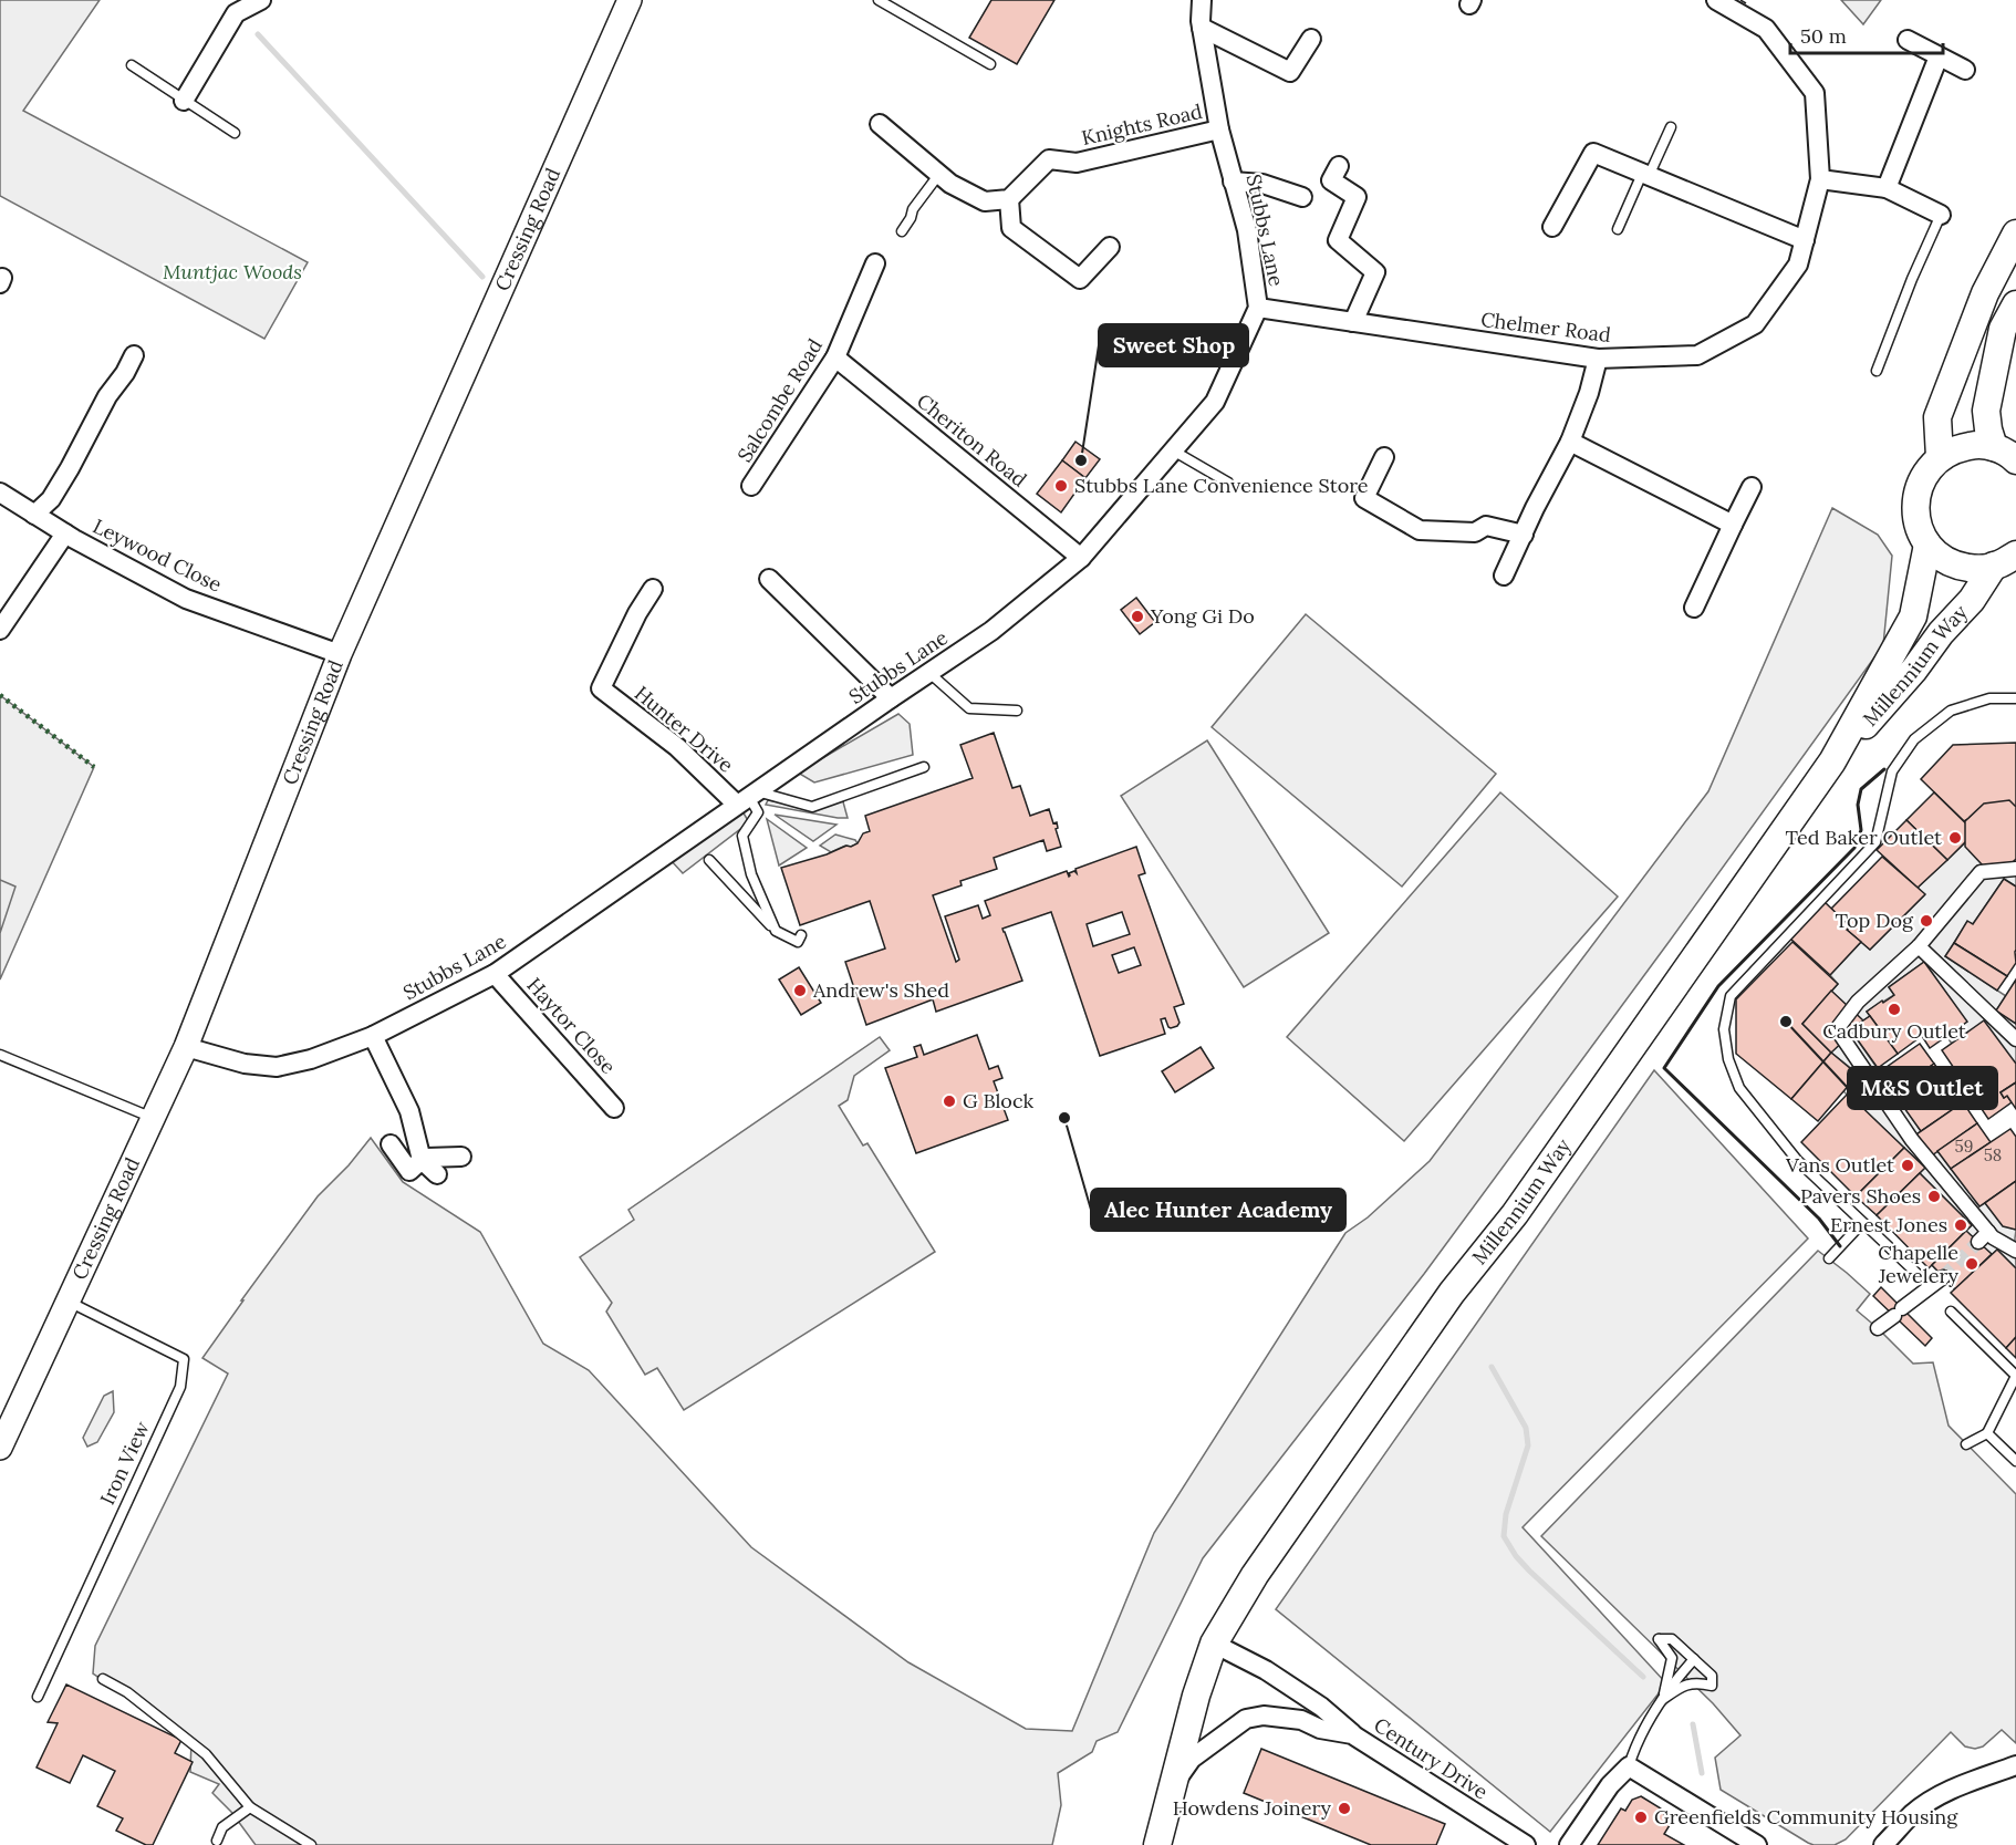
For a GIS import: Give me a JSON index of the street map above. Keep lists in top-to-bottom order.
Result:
{
  "streets": {
    "main road": ["Millennium Way"],
    "street": [
      "Knights Road",
      "Cressing Road",
      "Stubbs Lane",
      "Chelmer Road",
      "Salcombe Road",
      "Cheriton Road",
      "Leywood Close",
      "Hunter Drive",
      "Haytor Close",
      "Century Drive"
    ],
    "lane": ["Iron View"]
  },
  "crossings": [
    ["Knights Road", "Stubbs Lane"],
    ["Cressing Road", "Stubbs Lane"],
    ["Cressing Road", "Leywood Close"],
    ["Cressing Road", "Iron View"],
    ["Stubbs Lane", "Chelmer Road"],
    ["Stubbs Lane", "Cheriton Road"],
    ["Stubbs Lane", "Hunter Drive"],
    ["Stubbs Lane", "Haytor Close"],
    ["Salcombe Road", "Cheriton Road"],
    ["Millennium Way", "Century Drive"]
  ],
  "parks": ["Muntjac Woods"],
  "places": [
    "Sweet Shop",
    "Stubbs Lane Convenience Store",
    "Yong Gi Do",
    "Ted Baker Outlet",
    "Top Dog",
    "Andrew's Shed",
    "Cadbury Outlet",
    "M&S Outlet",
    "G Block",
    "Alec Hunter Academy",
    "Vans Outlet",
    "Pavers Shoes",
    "Ernest Jones",
    "Chapelle Jewelery",
    "Howdens Joinery",
    "Greenfields Community Housing"
  ],
  "house_numbers": ["59", "58"],
  "scale_bar": "50 m"
}
